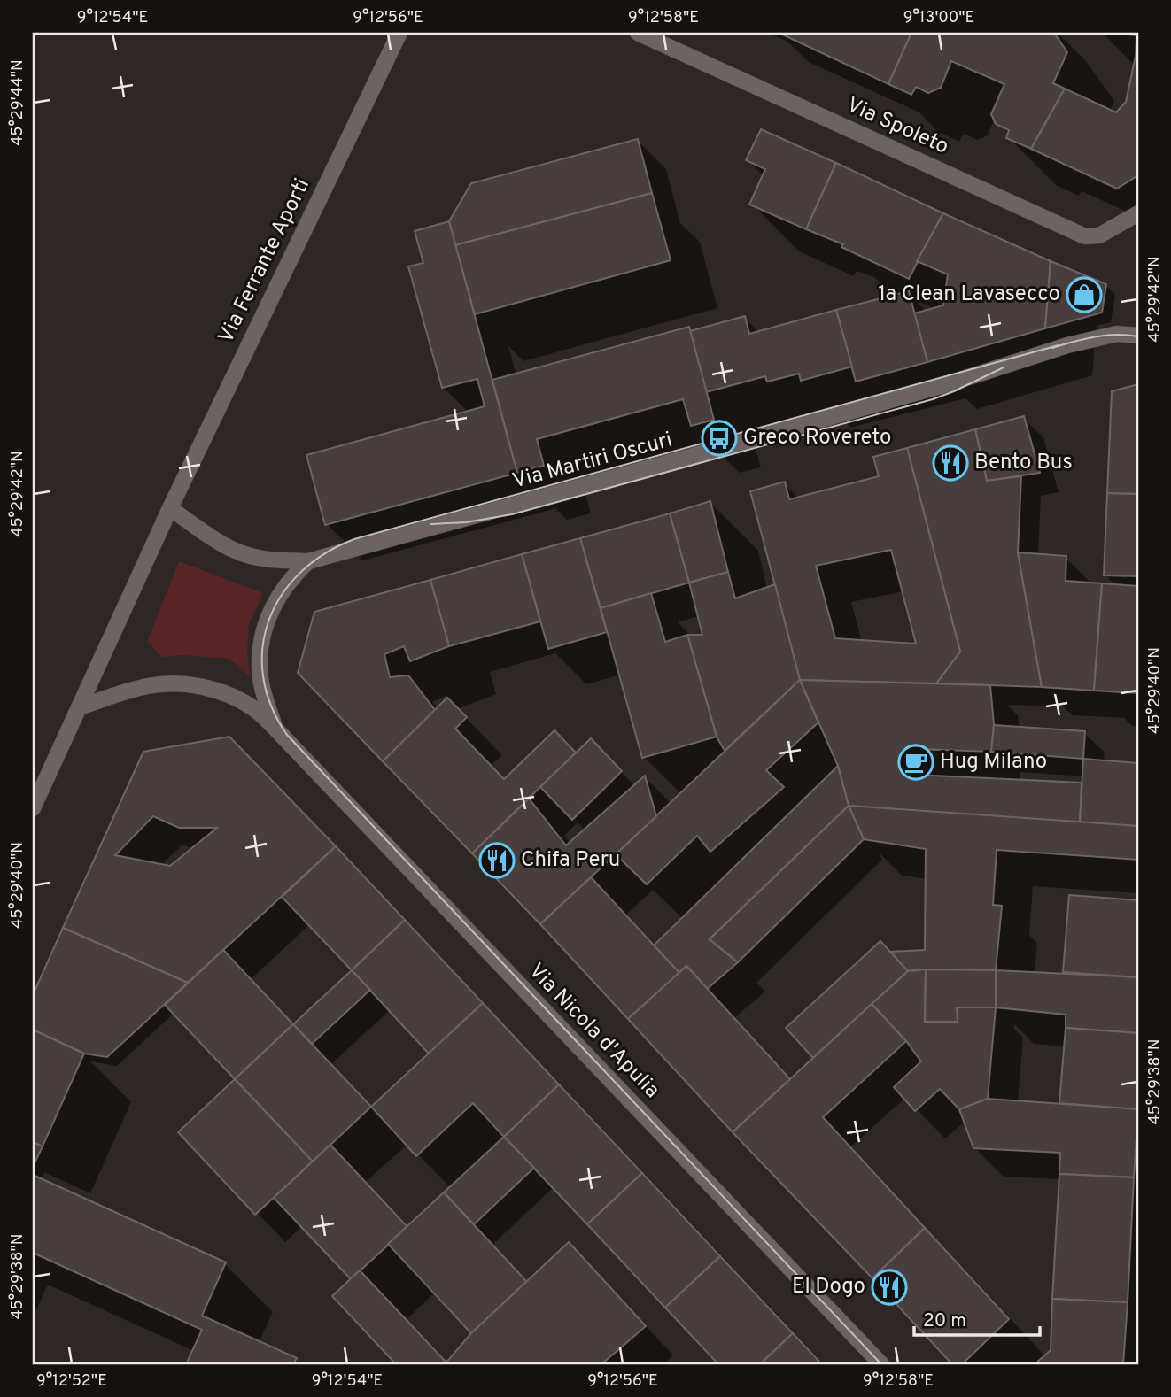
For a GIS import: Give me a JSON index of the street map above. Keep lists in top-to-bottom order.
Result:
{
  "streets": {
    "street": [
      "Via Spoleto",
      "Via Ferrante Aporti",
      "Via Martiri Oscuri",
      "Via Nicola d'Apulia"
    ]
  },
  "places": {
    "shop": ["1a Clean Lavasecco"],
    "bus stop": ["Greco Rovereto"],
    "restaurant": ["Bento Bus", "Chifa Peru", "El Dogo"],
    "cafe": ["Hug Milano"]
  },
  "scale_bar": "20 m",
  "coordinates": [
    "9°12'54\"E",
    "9°12'56\"E",
    "9°12'58\"E",
    "9°13'00\"E",
    "45°29'44\"N",
    "45°29'42\"N",
    "45°29'40\"N",
    "45°29'38\"N",
    "9°12'52\"E"
  ]
}
